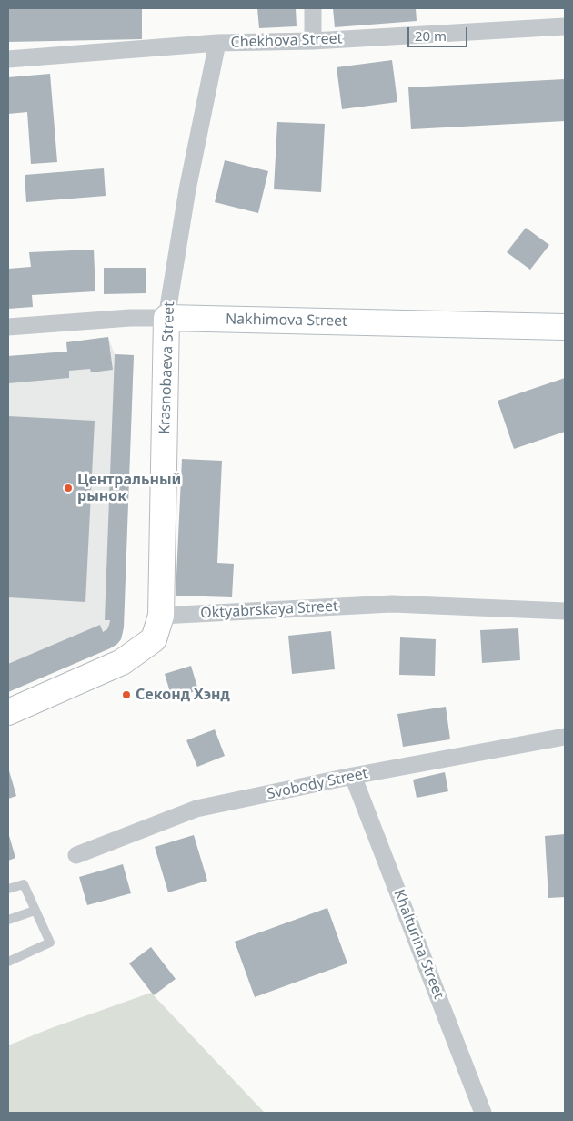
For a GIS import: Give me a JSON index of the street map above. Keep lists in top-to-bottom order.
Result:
{
  "streets": {
    "street": [
      "Chekhova Street",
      "Nakhimova Street",
      "Krasnobaeva Street",
      "Oktyabrskaya Street",
      "Svobody Street",
      "Khalturina Street"
    ]
  },
  "crossings": [
    ["Chekhova Street", "Krasnobaeva Street"],
    ["Nakhimova Street", "Krasnobaeva Street"],
    ["Krasnobaeva Street", "Oktyabrskaya Street"],
    ["Svobody Street", "Khalturina Street"]
  ],
  "places": ["Центральный рынок", "Секонд Хэнд"],
  "scale_bar": "20 m"
}
